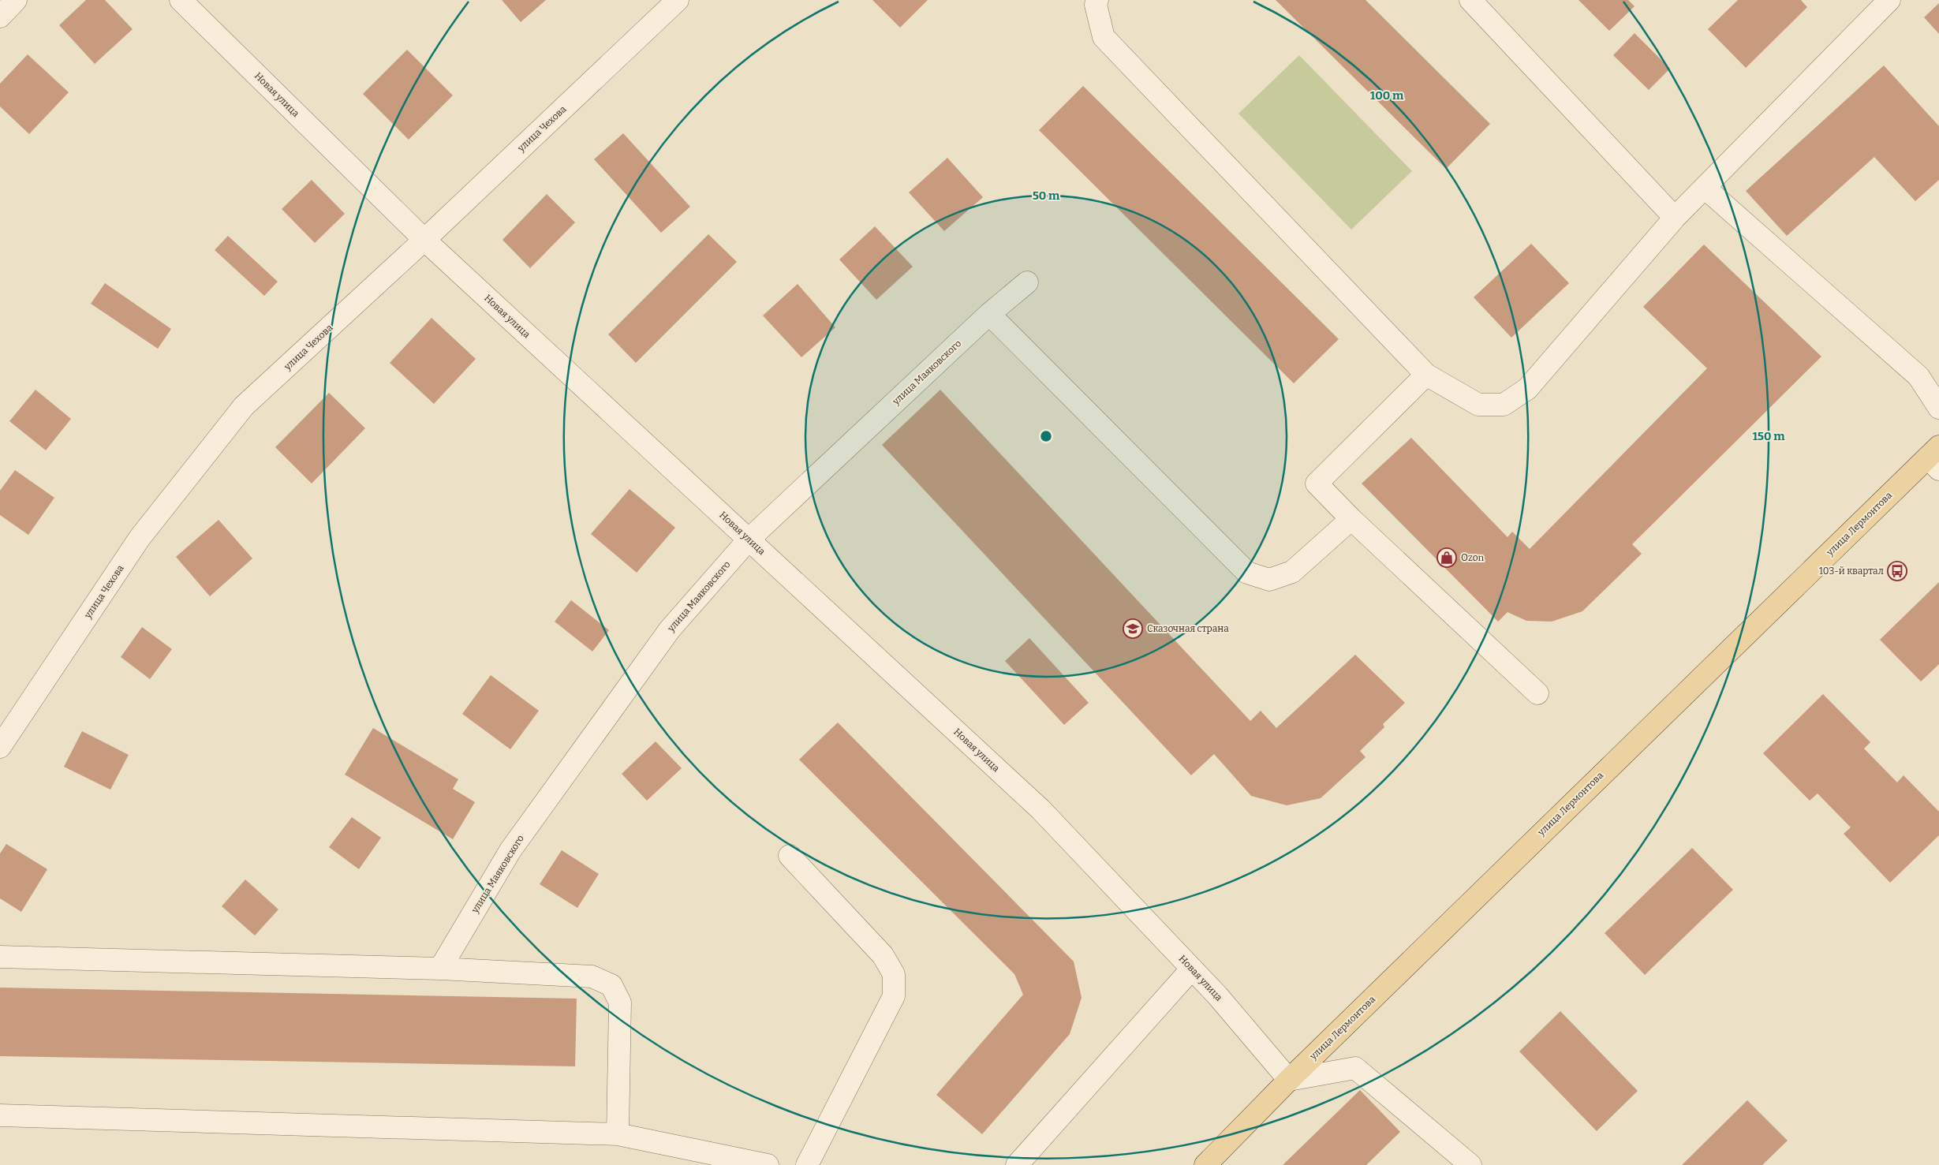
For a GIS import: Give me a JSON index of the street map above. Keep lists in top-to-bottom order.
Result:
{
  "streets": {
    "main road": ["улица Лермонтова"],
    "street": ["Новая улица", "улица Чехова", "улица Маяковского"]
  },
  "crossings": [
    ["Новая улица", "улица Чехова"],
    ["Новая улица", "улица Маяковского"],
    ["Новая улица", "улица Лермонтова"]
  ],
  "places": {
    "shop": ["Ozon"],
    "bus stop": ["103-й квартал"],
    "school or university": ["Сказочная страна"]
  },
  "rings": ["100 m", "50 m", "150 m"]
}
